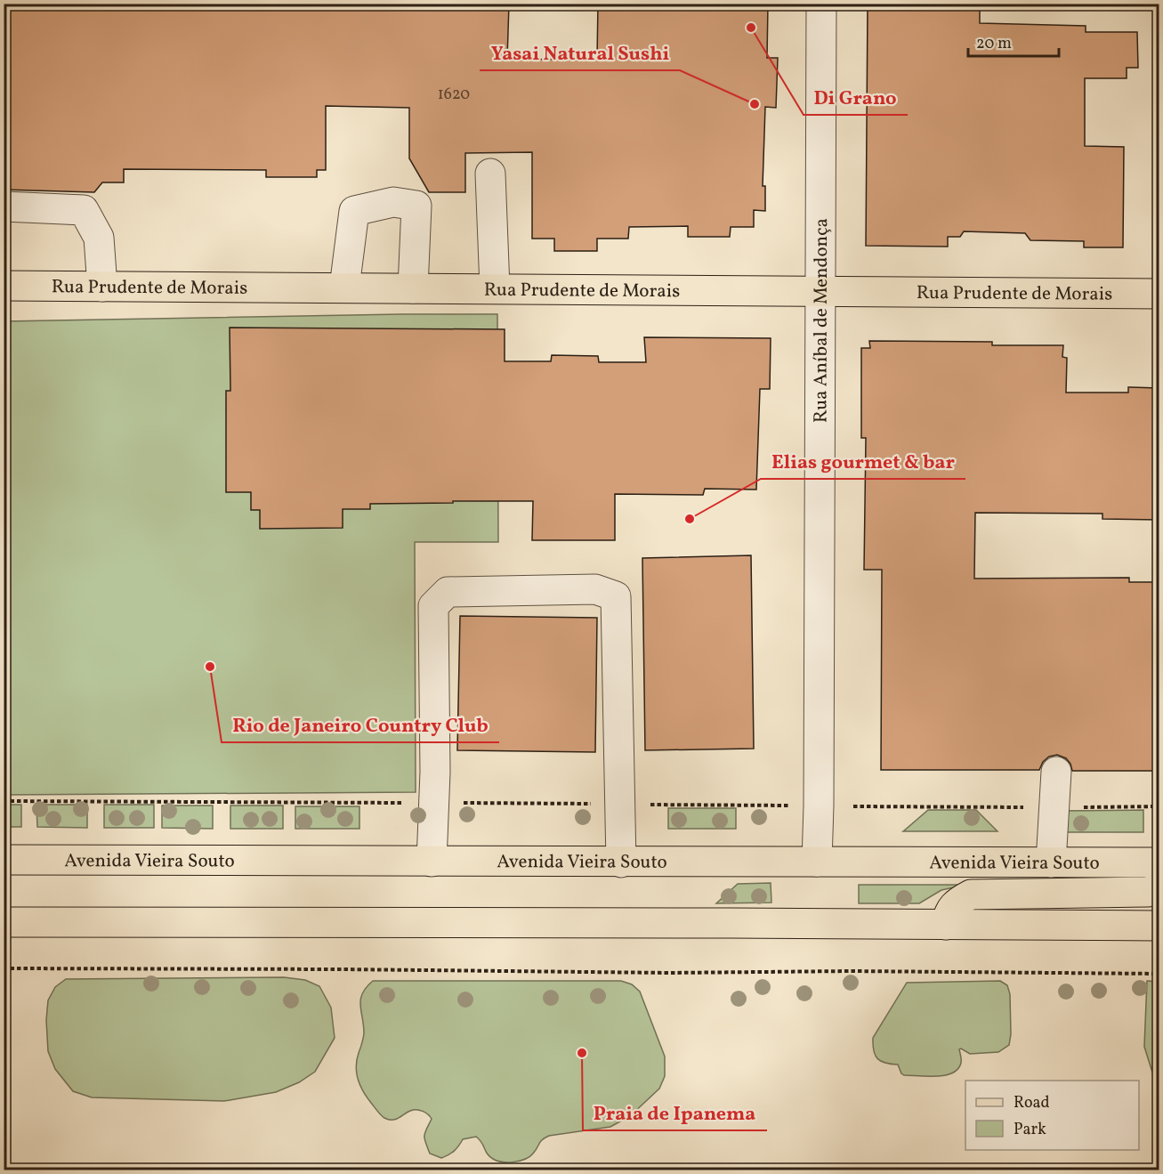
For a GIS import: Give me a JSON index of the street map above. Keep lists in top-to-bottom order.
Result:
{
  "streets": {
    "main road": ["Rua Prudente de Morais", "Avenida Vieira Souto"],
    "street": ["Rua Aníbal de Mendonça"]
  },
  "crossings": [
    ["Rua Prudente de Morais", "Rua Aníbal de Mendonça"],
    ["Rua Aníbal de Mendonça", "Avenida Vieira Souto"]
  ],
  "places": [
    "Di Grano",
    "Yasai Natural Sushi",
    "Elias gourmet & bar",
    "Rio de Janeiro Country Club",
    "Praia de Ipanema"
  ],
  "house_numbers": ["1620"],
  "legend": ["Road", "Park"],
  "scale_bar": "20 m"
}
